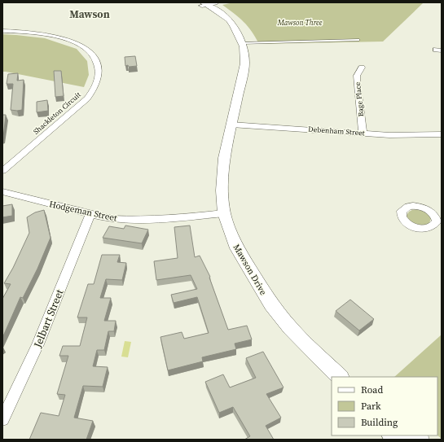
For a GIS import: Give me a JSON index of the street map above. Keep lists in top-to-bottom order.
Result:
{
  "streets": {
    "main road": ["Mawson Drive"],
    "street": [
      "Bage Place",
      "Shackleton Circuit",
      "Debenham Street",
      "Hodgeman Street",
      "Jelbart Street"
    ]
  },
  "crossings": [
    ["Bage Place", "Debenham Street"],
    ["Debenham Street", "Mawson Drive"],
    ["Hodgeman Street", "Mawson Drive"],
    ["Hodgeman Street", "Jelbart Street"]
  ],
  "districts": ["Mawson"],
  "parks": ["Mawson Three"],
  "legend": ["Road", "Park", "Building"]
}
